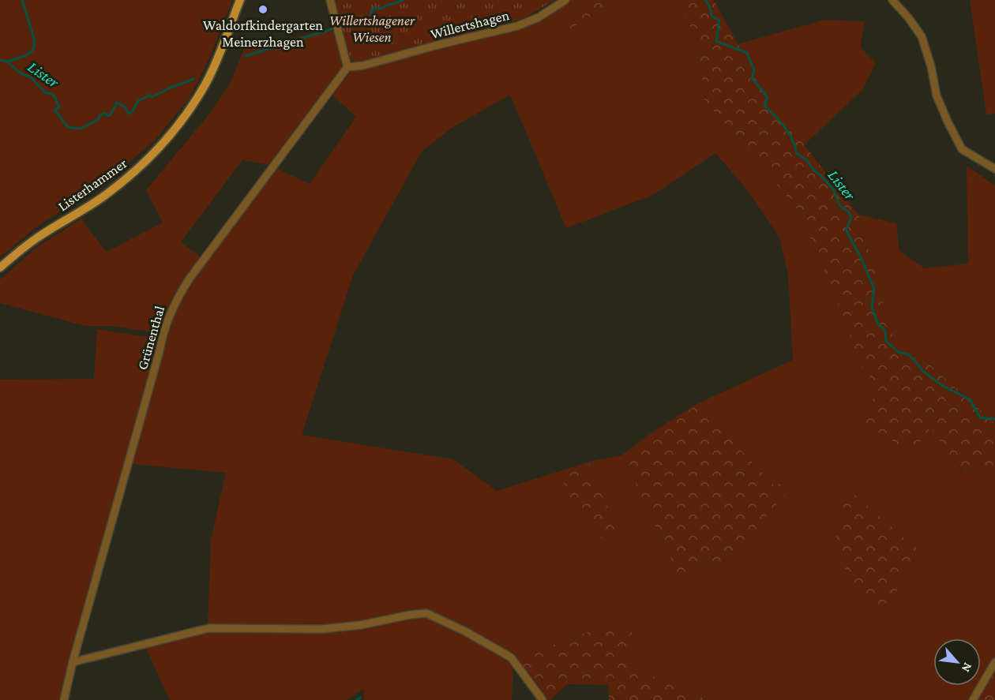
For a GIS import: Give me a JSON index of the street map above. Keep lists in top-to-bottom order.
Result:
{
  "streets": {
    "main road": ["Listerhammer"],
    "street": ["Willertshagen", "Grünenthal"]
  },
  "crossings": [
    ["Willertshagen", "Grünenthal"]
  ],
  "water": ["Lister"],
  "parks": ["Willertshagener Wiesen"],
  "places": ["Waldorfkindergarten Meinerzhagen"],
  "north": "bottom right"
}
